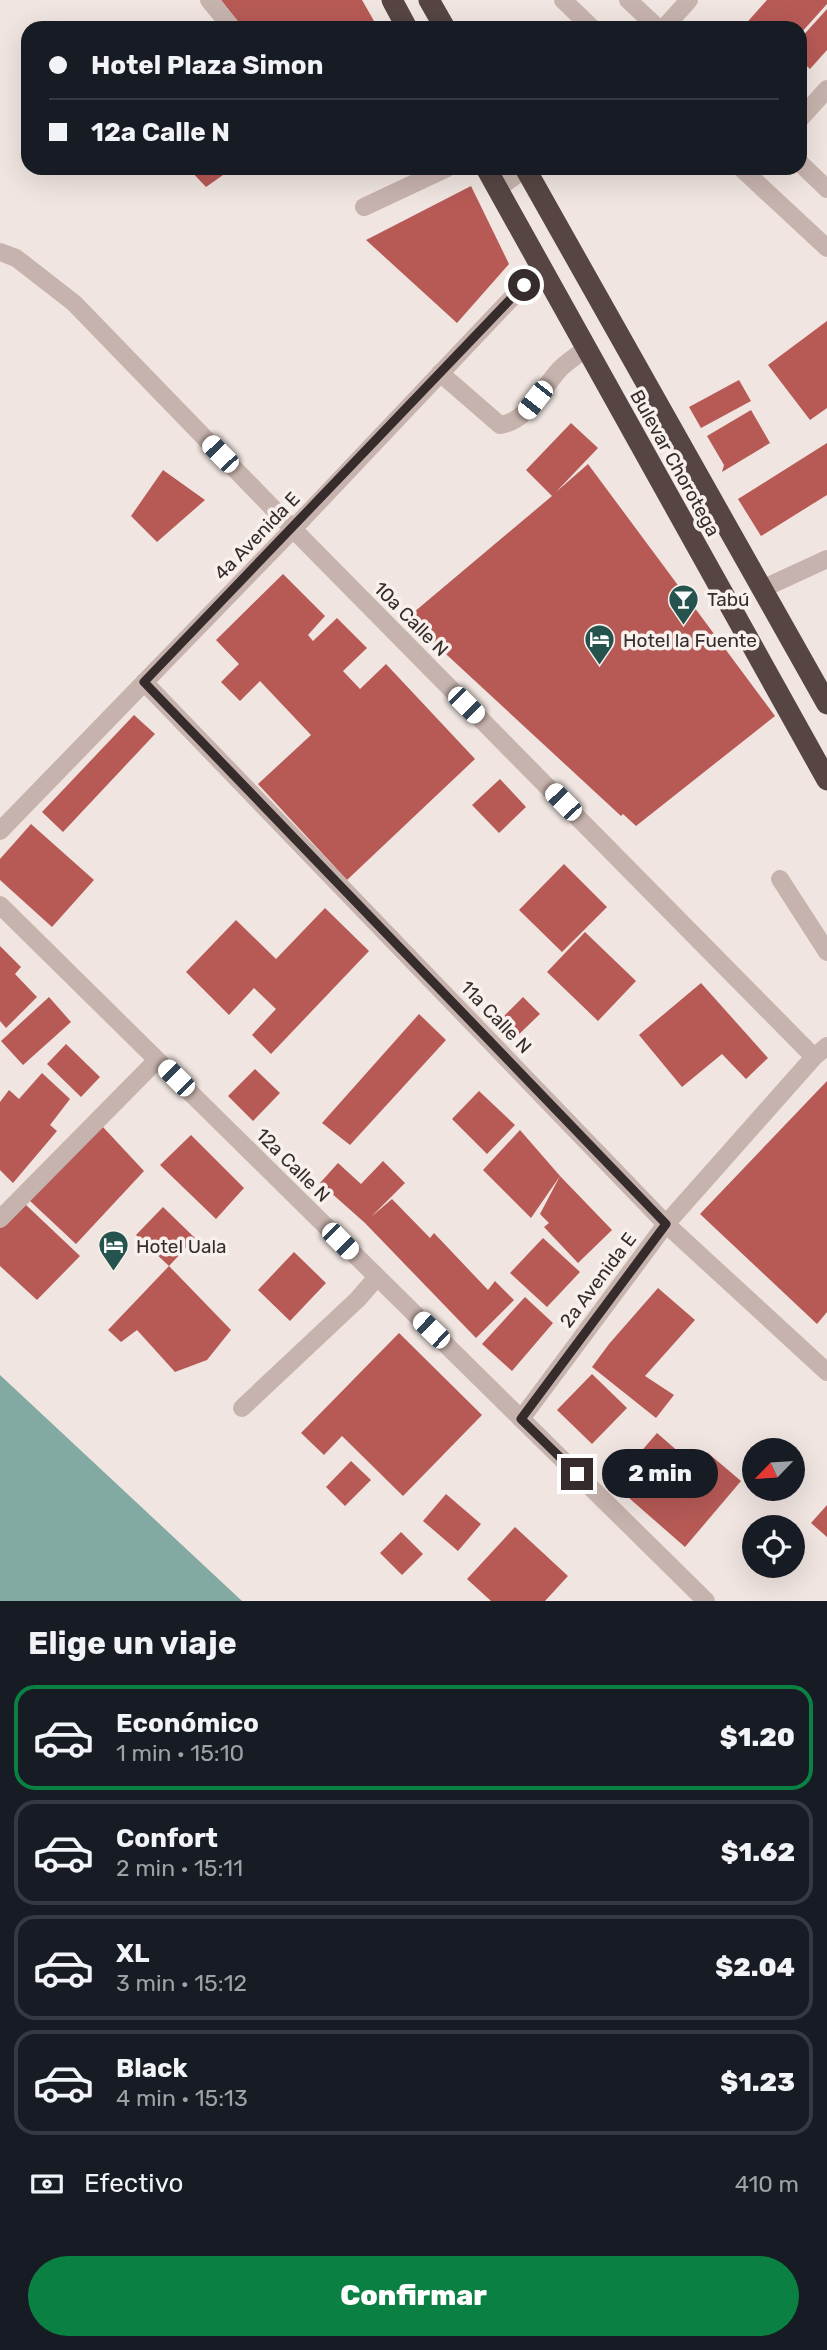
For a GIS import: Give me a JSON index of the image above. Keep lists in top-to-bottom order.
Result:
{
  "streets": {
    "highway": ["Bulevar Chorotega"],
    "street": [
      "4a Avenida E",
      "10a Calle N",
      "11a Calle N",
      "12a Calle N",
      "2a Avenida E"
    ]
  },
  "crossings": [
    ["Bulevar Chorotega", "4a Avenida E"],
    ["4a Avenida E", "10a Calle N"],
    ["4a Avenida E", "11a Calle N"],
    ["10a Calle N", "2a Avenida E"],
    ["11a Calle N", "2a Avenida E"],
    ["12a Calle N", "2a Avenida E"]
  ],
  "places": {
    "bar": ["Tabú"],
    "hotel": ["Hotel la Fuente", "Hotel Uala"]
  },
  "north": "bottom left",
  "page": {
    "banner": ["Hotel Plaza Simon", "12a Calle N"],
    "bubble": "2 min",
    "heading": "Elige un viaje",
    "list": [
      {
        "name": "Económico",
        "note": "1 min · 15:10",
        "value": "$1.20"
      },
      {
        "name": "Confort",
        "note": "2 min · 15:11",
        "value": "$1.62"
      },
      {
        "name": "XL",
        "note": "3 min · 15:12",
        "value": "$2.04"
      },
      {
        "name": "Black",
        "note": "4 min · 15:13",
        "value": "$1.23"
      }
    ],
    "pay": ["Efectivo", "410 m"],
    "buttons": "Confirmar"
  }
}
